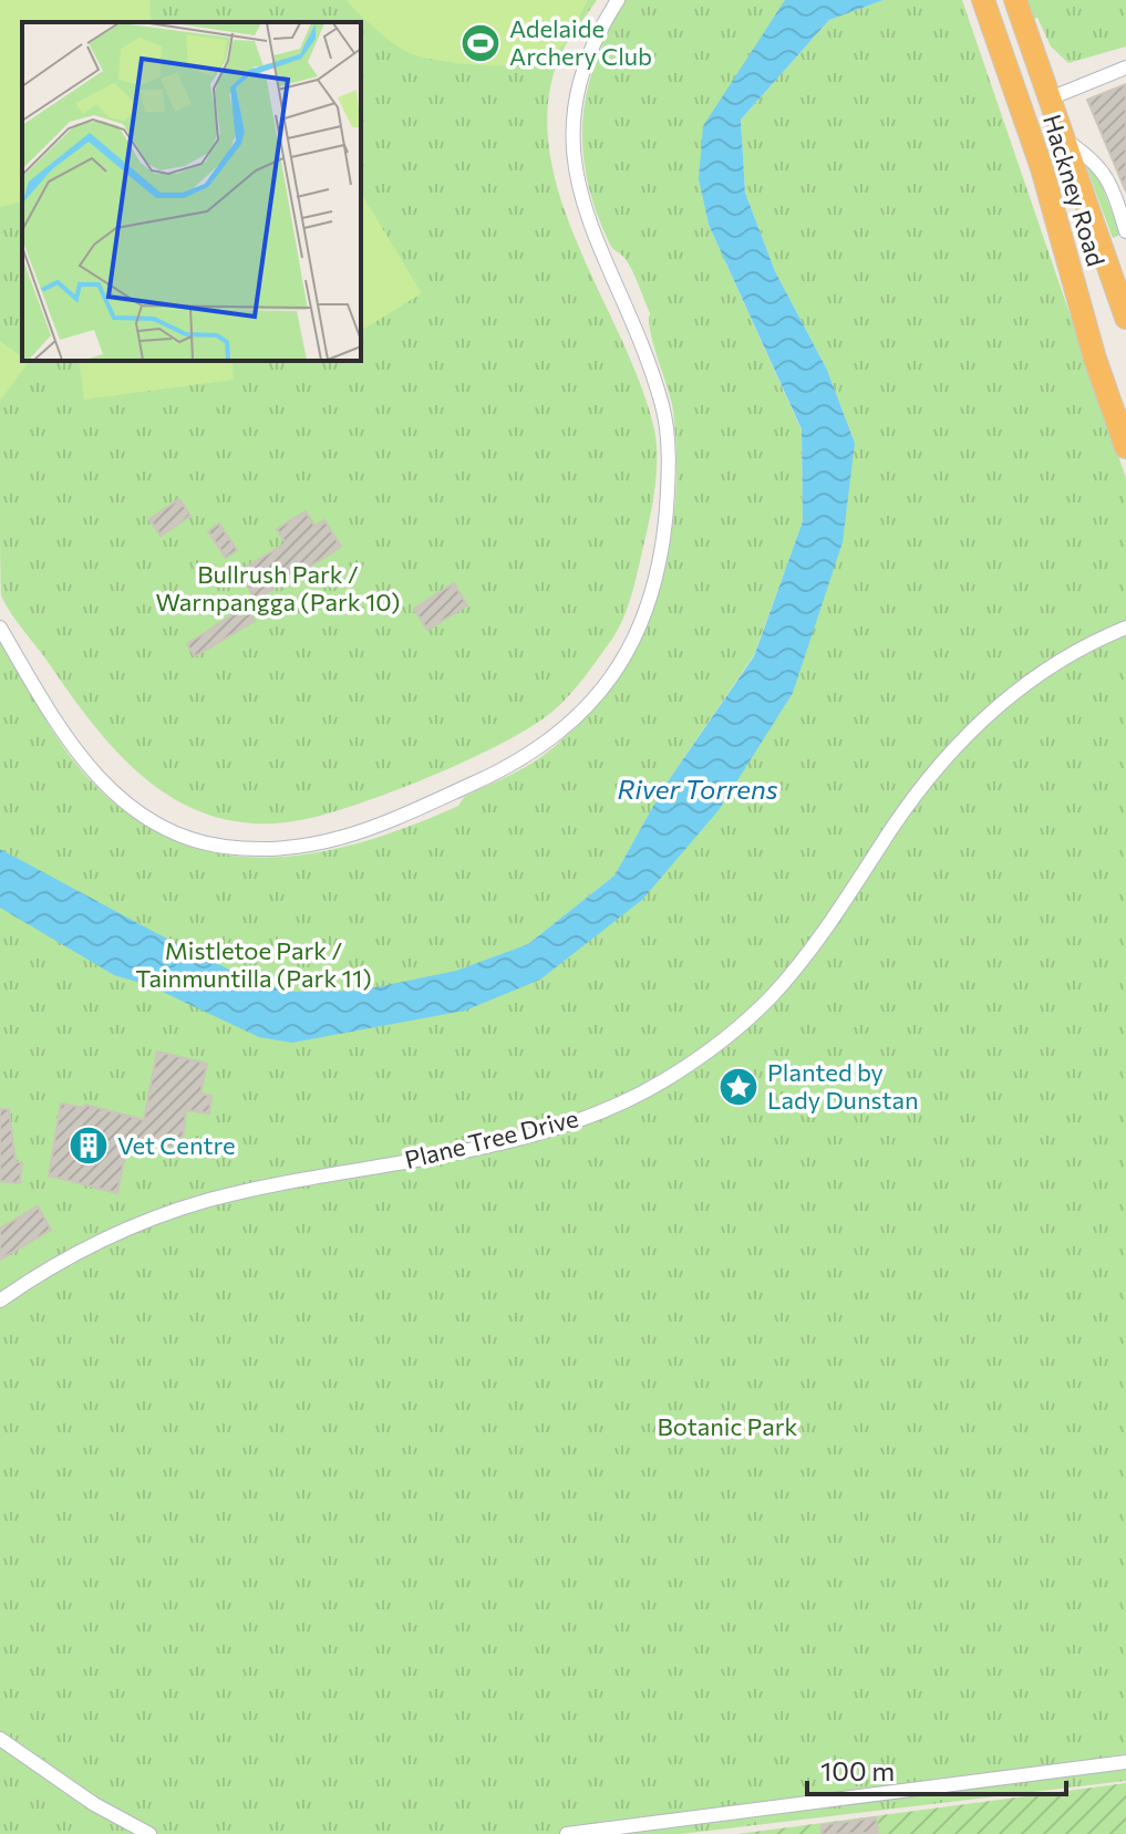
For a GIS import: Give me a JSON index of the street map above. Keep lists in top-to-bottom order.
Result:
{
  "streets": {
    "highway": ["Hackney Road"],
    "street": ["Plane Tree Drive"]
  },
  "water": ["River Torrens"],
  "parks": ["Bullrush Park / Warnpangga (Park 10)", "Mistletoe Park / Tainmuntilla (Park 11)", "Botanic Park"],
  "places": {
    "sports": ["Adelaide Archery Club"],
    "place": ["Planted by Lady Dunstan"],
    "building": ["Vet Centre"]
  },
  "scale_bar": "100 m"
}
